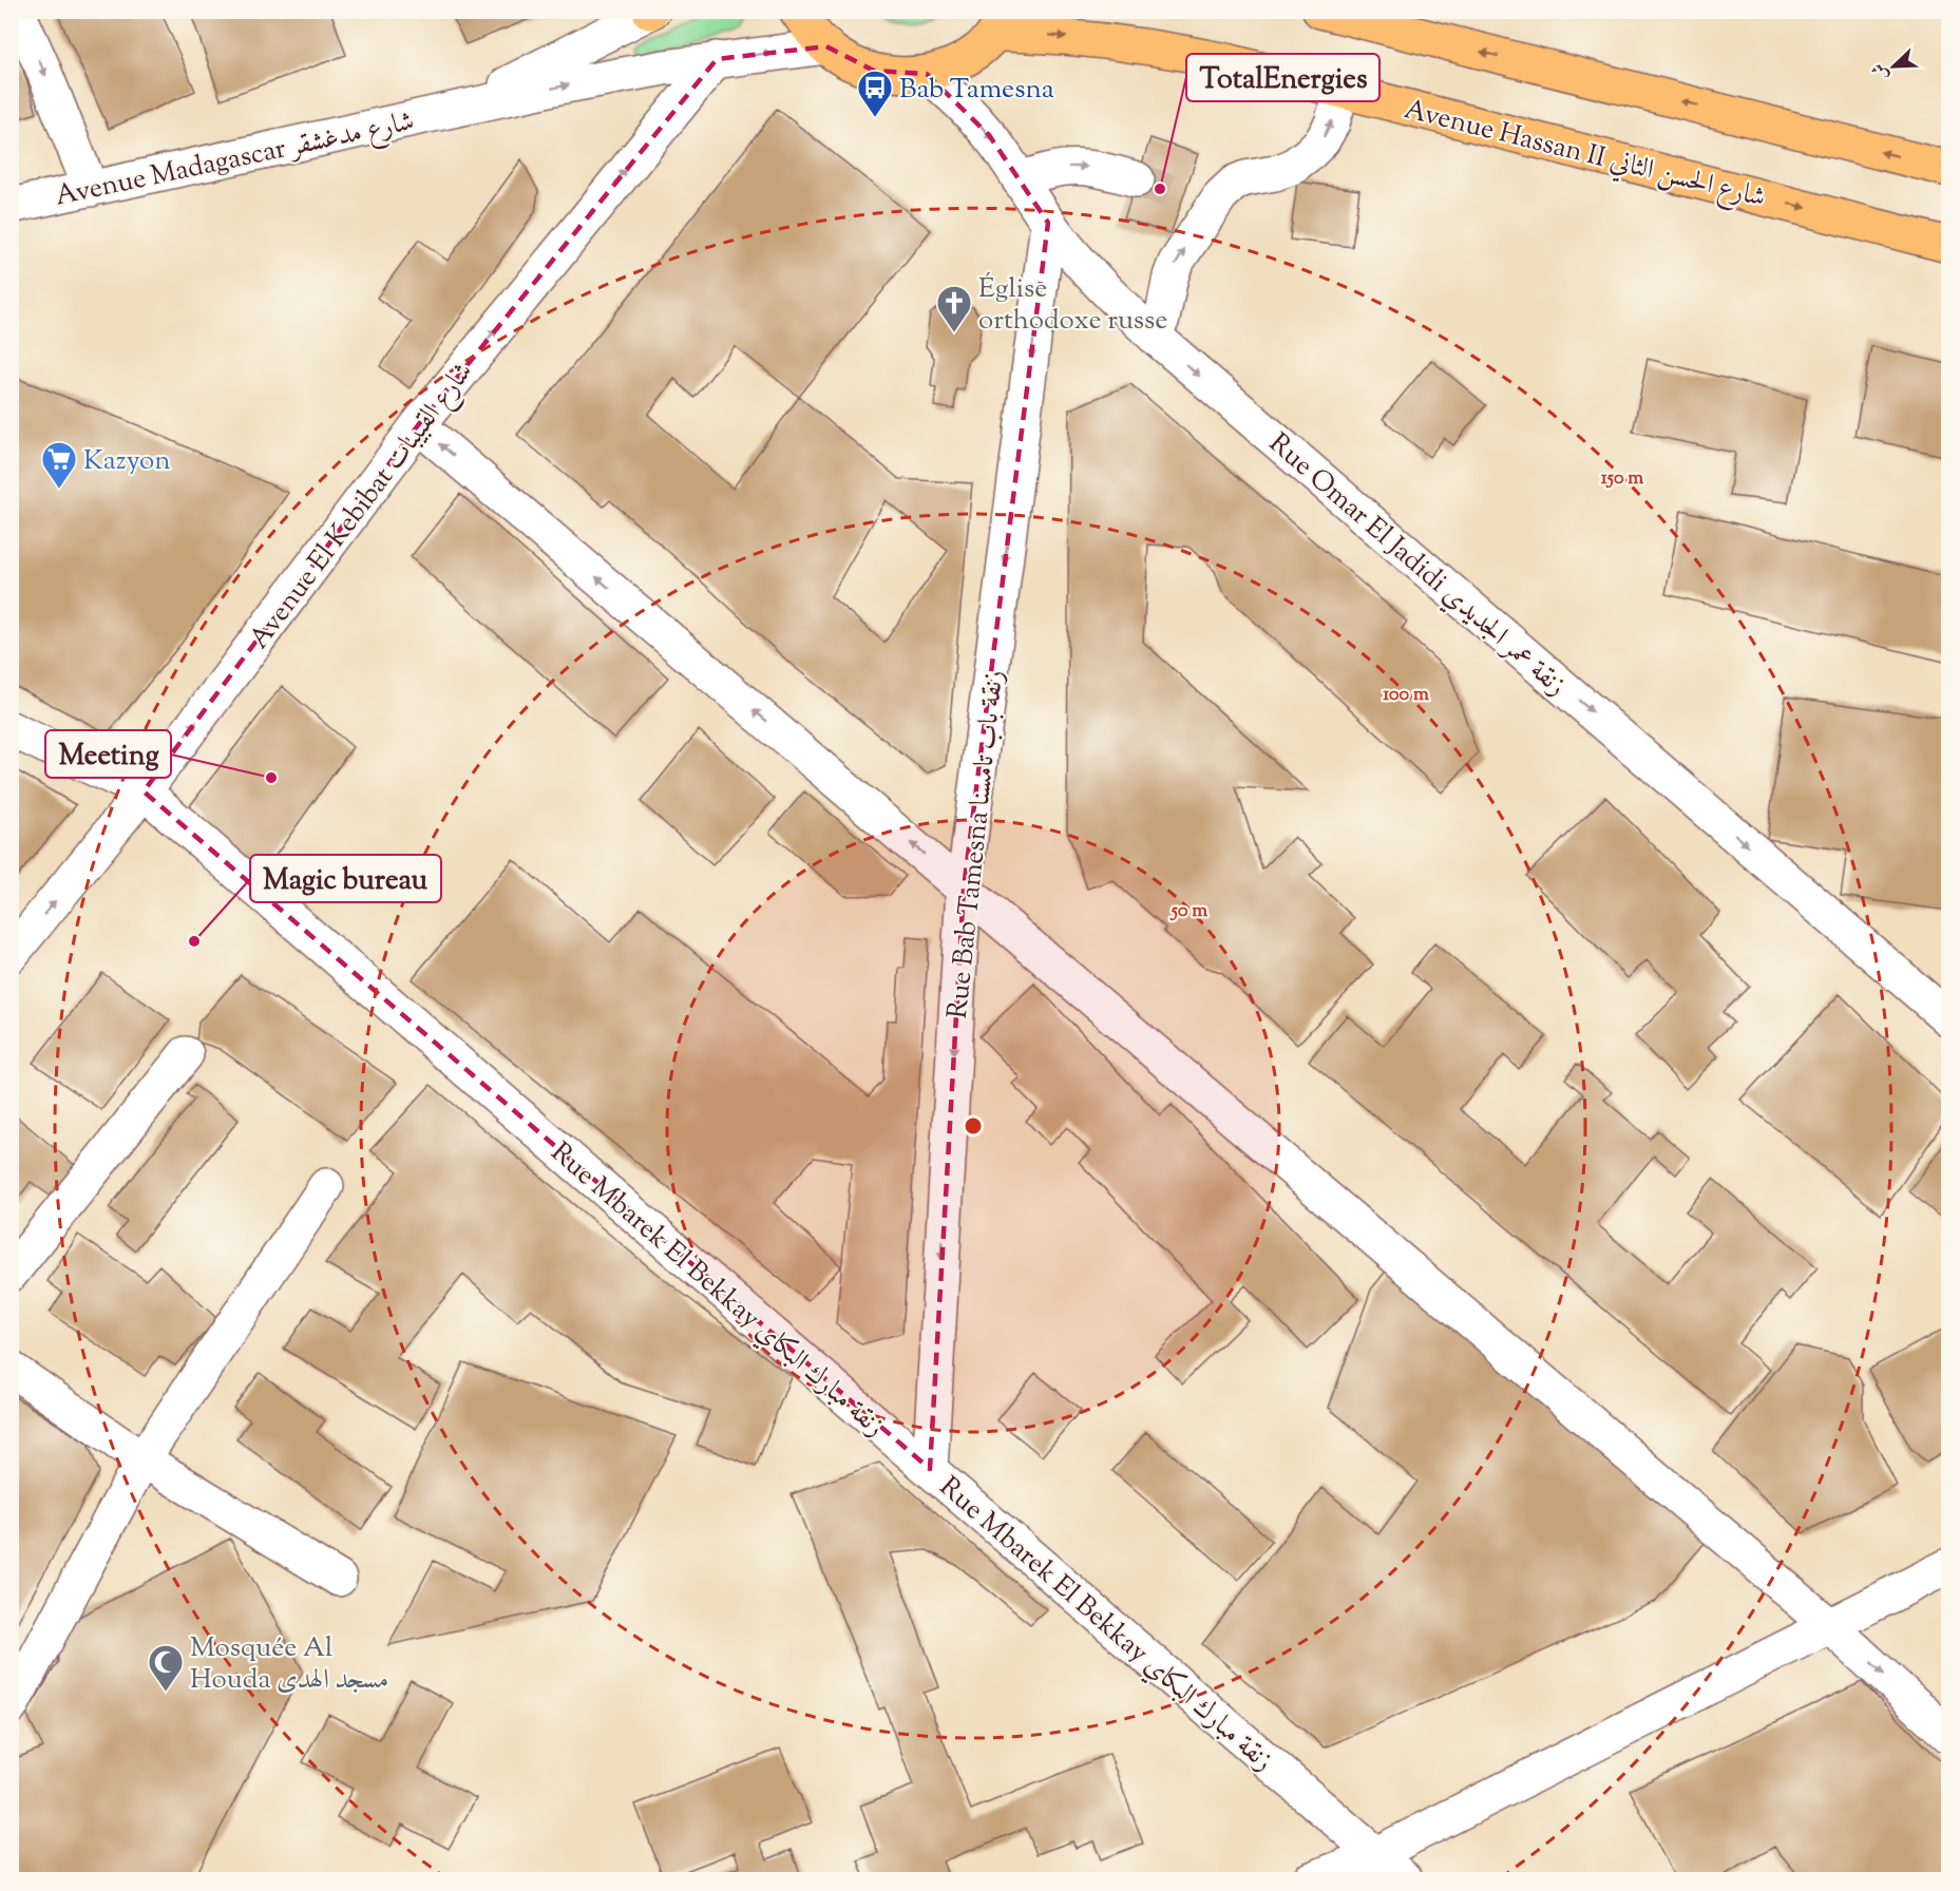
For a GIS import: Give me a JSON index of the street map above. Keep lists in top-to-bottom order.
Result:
{
  "streets": {
    "main road": ["Avenue Hassan II شارع الحسن الثاني"],
    "street": [
      "Avenue Madagascar شارع مدغشقر",
      "Avenue El Kebibat شارع القبيبات",
      "Rue Omar El Jadidi زنقة عمر الجديدي",
      "Rue Bab Tamesna زنقة باب تامسنا",
      "Rue Mbarek El Bekkay زنقة مبارك البكاي"
    ]
  },
  "crossings": [
    ["Avenue Madagascar شارع مدغشقر", "Avenue El Kebibat شارع القبيبات"],
    ["Avenue El Kebibat شارع القبيبات", "Rue Mbarek El Bekkay زنقة مبارك البكاي"],
    ["Rue Omar El Jadidi زنقة عمر الجديدي", "Rue Bab Tamesna زنقة باب تامسنا"],
    ["Rue Bab Tamesna زنقة باب تامسنا", "Rue Mbarek El Bekkay زنقة مبارك البكاي"]
  ],
  "one_way": ["Avenue El Kebibat شارع القبيبات", "Rue Omar El Jadidi زنقة عمر الجديدي", "Rue Bab Tamesna زنقة باب تامسنا"],
  "places": {
    "bus stop": ["Bab Tamesna"],
    "other": ["TotalEnergies", "Meeting", "Magic bureau"],
    "church": ["Église orthodoxe russe"],
    "supermarket": ["Kazyon"],
    "mosque": ["Mosquée Al Houda مسجد الهدى"]
  },
  "north": "bottom left",
  "rings": ["150 m", "100 m", "50 m"]
}
